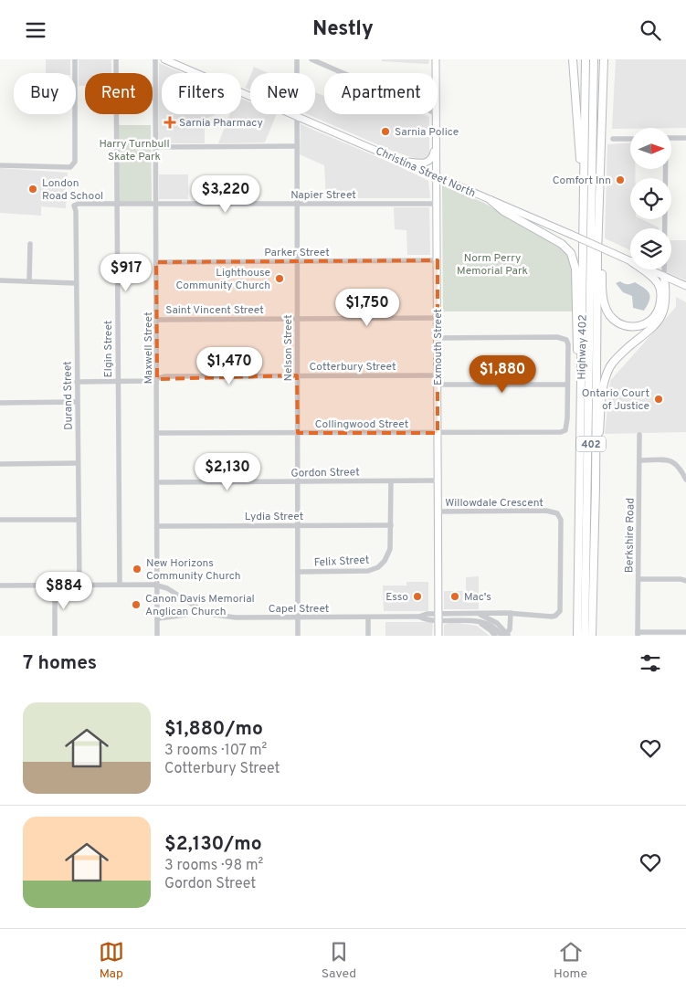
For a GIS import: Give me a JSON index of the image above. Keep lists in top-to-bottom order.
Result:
{
  "streets": {
    "highway": ["Highway 402", "402"],
    "main road": ["Christina Street North", "Exmouth Street"],
    "street": [
      "Napier Street",
      "Parker Street",
      "Saint Vincent Street",
      "Maxwell Street",
      "Nelson Street",
      "Elgin Street",
      "Cotterbury Street",
      "Durand Street",
      "Collingwood Street",
      "Gordon Street",
      "Willowdale Crescent",
      "Lydia Street",
      "Berkshire Road",
      "Felix Street",
      "Capel Street"
    ]
  },
  "crossings": [
    ["Christina Street North", "Exmouth Street"],
    ["Christina Street North", "Nelson Street"],
    ["Napier Street", "Exmouth Street"],
    ["Napier Street", "Maxwell Street"],
    ["Napier Street", "Nelson Street"],
    ["Napier Street", "Elgin Street"],
    ["Napier Street", "Durand Street"],
    ["Parker Street", "Exmouth Street"],
    ["Parker Street", "Maxwell Street"],
    ["Parker Street", "Nelson Street"],
    ["Saint Vincent Street", "Exmouth Street"],
    ["Saint Vincent Street", "Maxwell Street"],
    ["Saint Vincent Street", "Nelson Street"],
    ["Exmouth Street", "Cotterbury Street"],
    ["Exmouth Street", "Collingwood Street"],
    ["Exmouth Street", "Gordon Street"],
    ["Exmouth Street", "Willowdale Crescent"],
    ["Exmouth Street", "Capel Street"],
    ["Maxwell Street", "Cotterbury Street"],
    ["Maxwell Street", "Collingwood Street"],
    ["Maxwell Street", "Gordon Street"],
    ["Maxwell Street", "Lydia Street"],
    ["Maxwell Street", "Capel Street"],
    ["Nelson Street", "Cotterbury Street"],
    ["Nelson Street", "Collingwood Street"],
    ["Nelson Street", "Gordon Street"],
    ["Nelson Street", "Lydia Street"],
    ["Nelson Street", "Felix Street"],
    ["Nelson Street", "Capel Street"],
    ["Elgin Street", "Cotterbury Street"],
    ["Cotterbury Street", "Durand Street"],
    ["Gordon Street", "Felix Street"],
    ["Willowdale Crescent", "Capel Street"],
    ["Lydia Street", "Felix Street"]
  ],
  "parks": ["Harry Turnbull Skate Park", "Norm Perry Memorial Park"],
  "places": {
    "health": ["Sarnia Pharmacy"],
    "other": [
      "Sarnia Police",
      "Comfort Inn",
      "London Road School",
      "Lighthouse Community Church",
      "Ontario Court of Justice",
      "New Horizons Community Church",
      "Esso",
      "Mac's",
      "Canon Davis Memorial Anglican Church"
    ]
  },
  "north": "right",
  "page": {
    "header": "Nestly",
    "chip": [
      "Buy",
      "Rent",
      "Filters",
      "New",
      "Apartment"
    ],
    "price": [
      "$3,220",
      "$917",
      "$1,750",
      "$1,470",
      "$1,880",
      "$2,130",
      "$884"
    ],
    "heading": "7 homes",
    "list": [
      {
        "name": "$1,880/mo",
        "note": "3 rooms · 107 m² · Cotterbury Street"
      },
      {
        "name": "$2,130/mo",
        "note": "3 rooms · 98 m² · Gordon Street"
      }
    ],
    "tabs": ["Map", "Saved", "Home"]
  }
}
